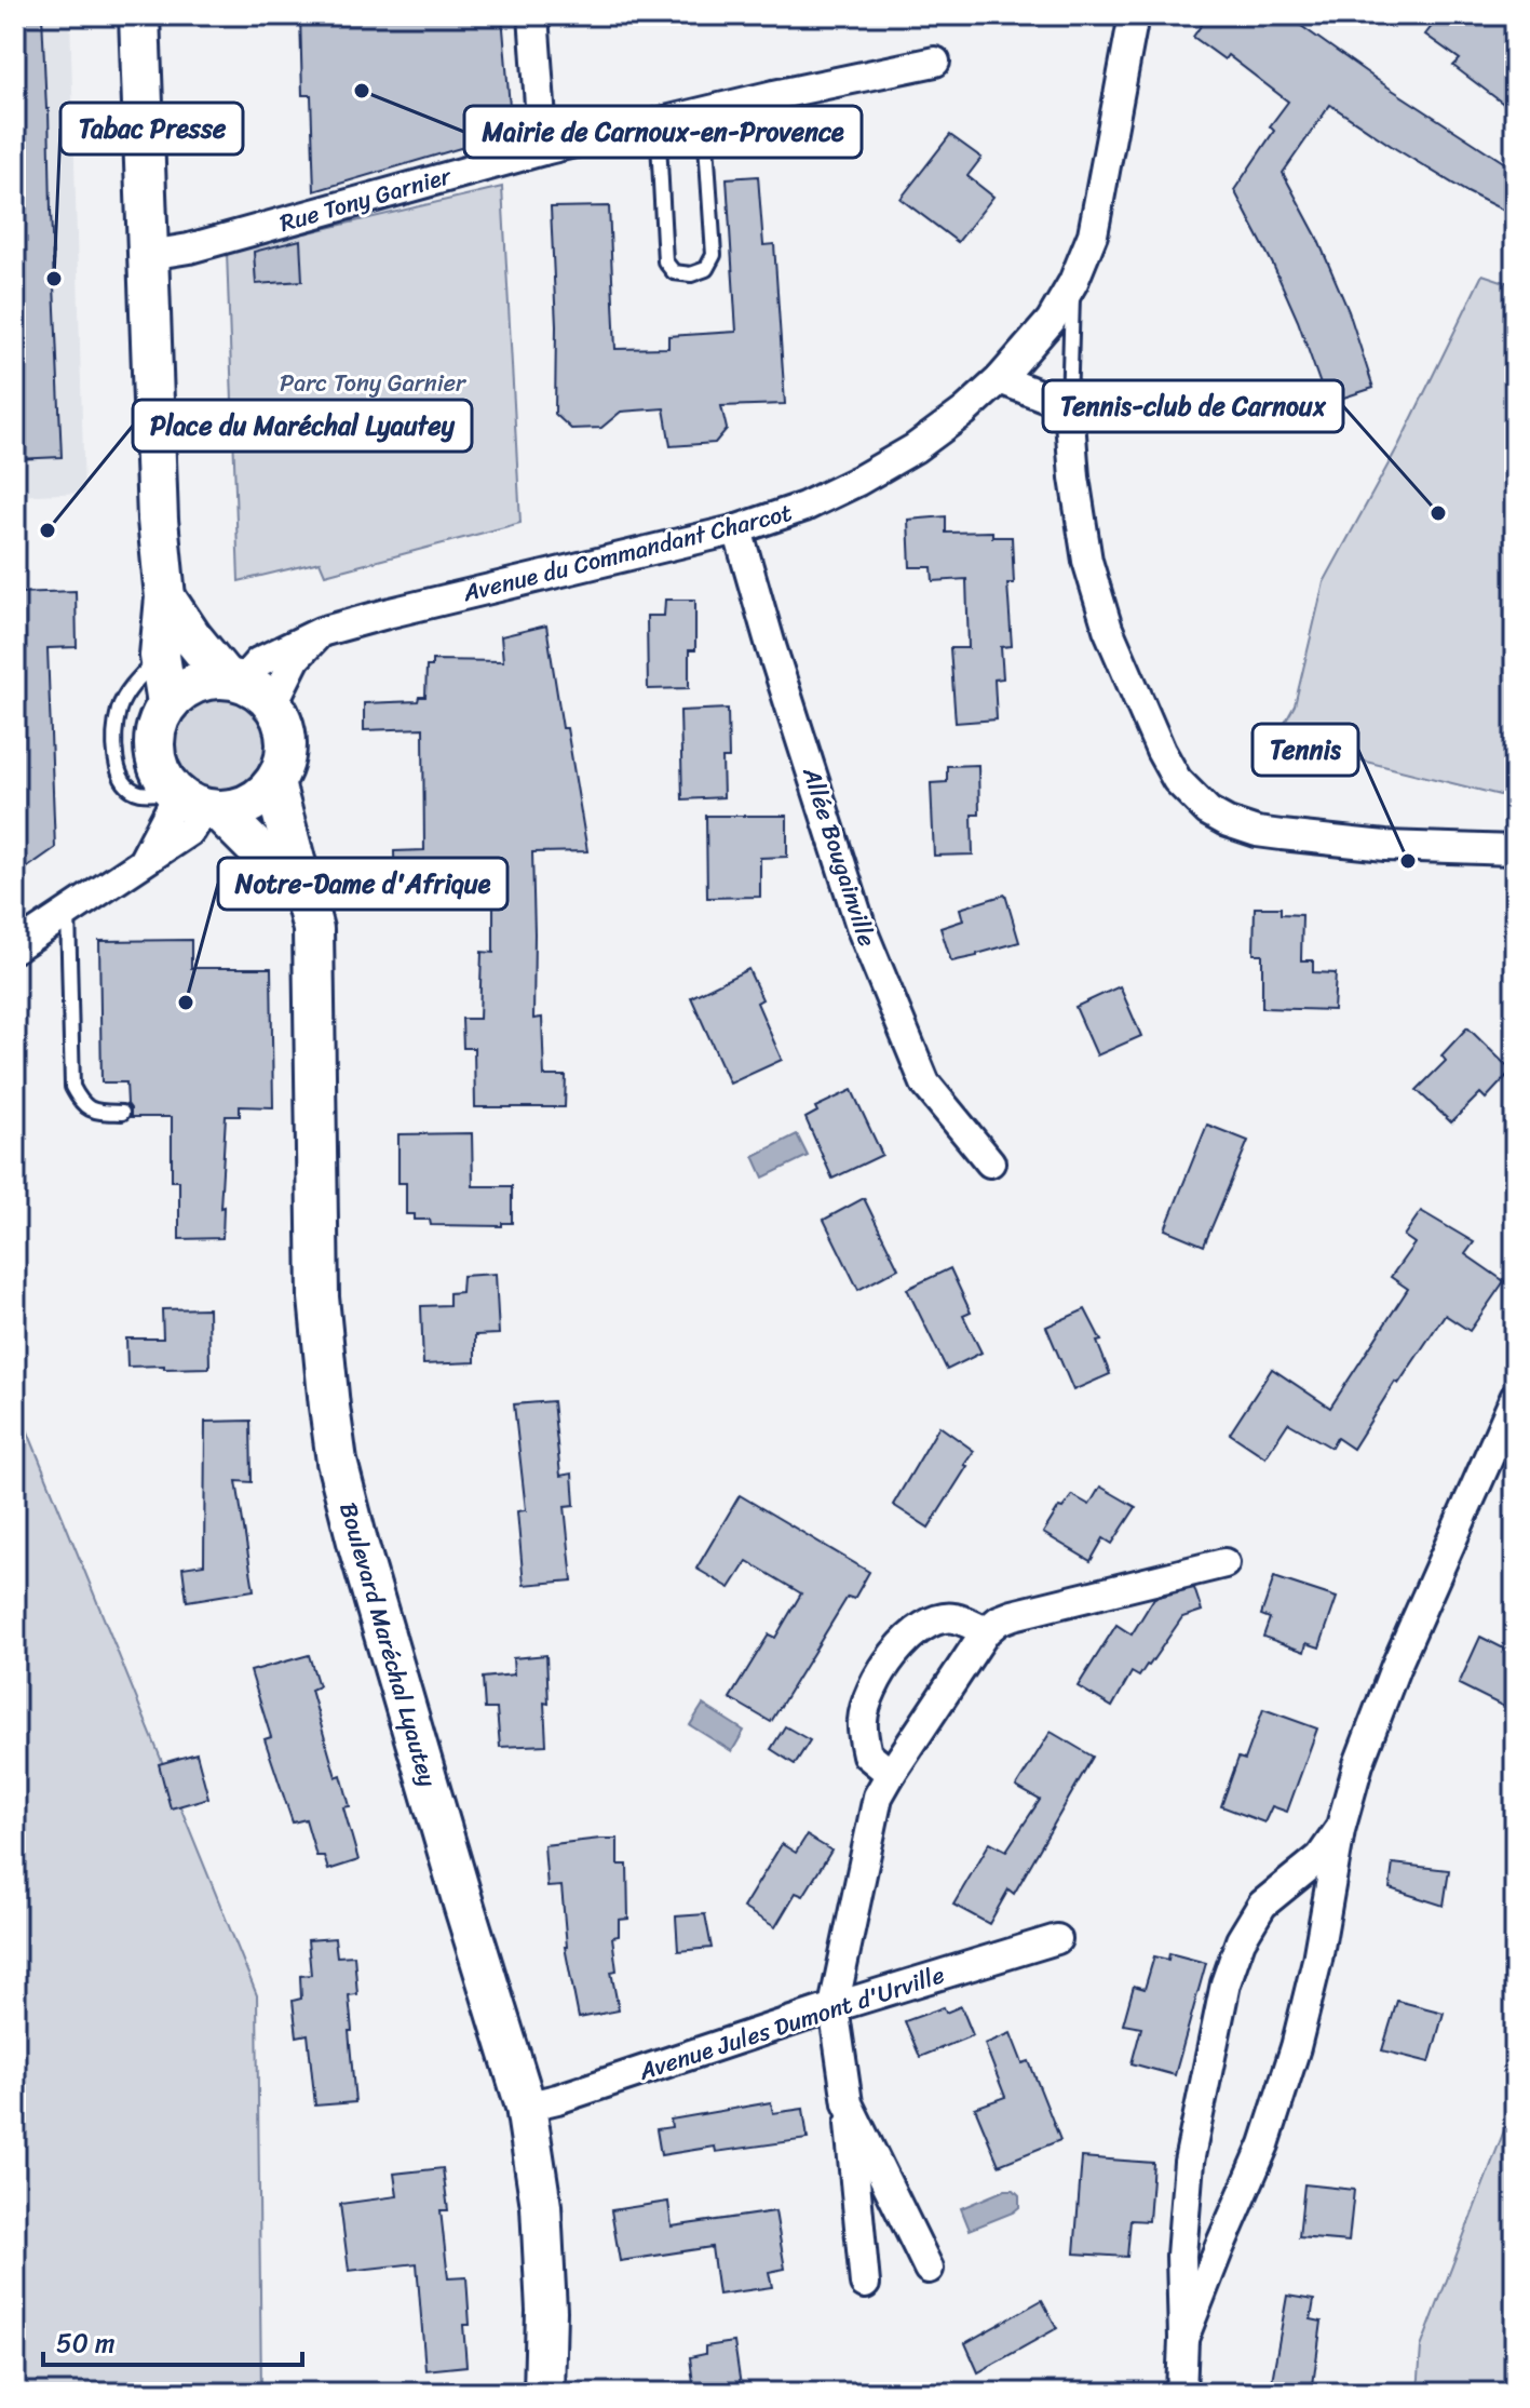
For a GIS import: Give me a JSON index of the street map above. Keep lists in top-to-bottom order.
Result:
{
  "streets": {
    "main road": ["Boulevard Maréchal Lyautey"],
    "street": [
      "Rue Tony Garnier",
      "Avenue du Commandant Charcot",
      "Allée Bougainville",
      "Avenue Jules Dumont d'Urville"
    ]
  },
  "crossings": [
    ["Avenue du Commandant Charcot", "Allée Bougainville"],
    ["Avenue du Commandant Charcot", "Boulevard Maréchal Lyautey"],
    ["Boulevard Maréchal Lyautey", "Avenue Jules Dumont d'Urville"]
  ],
  "parks": ["Parc Tony Garnier"],
  "places": [
    "Mairie de Carnoux-en-Provence",
    "Tabac Presse",
    "Tennis-club de Carnoux",
    "Place du Maréchal Lyautey",
    "Tennis",
    "Notre-Dame d'Afrique"
  ],
  "scale_bar": "50 m"
}
